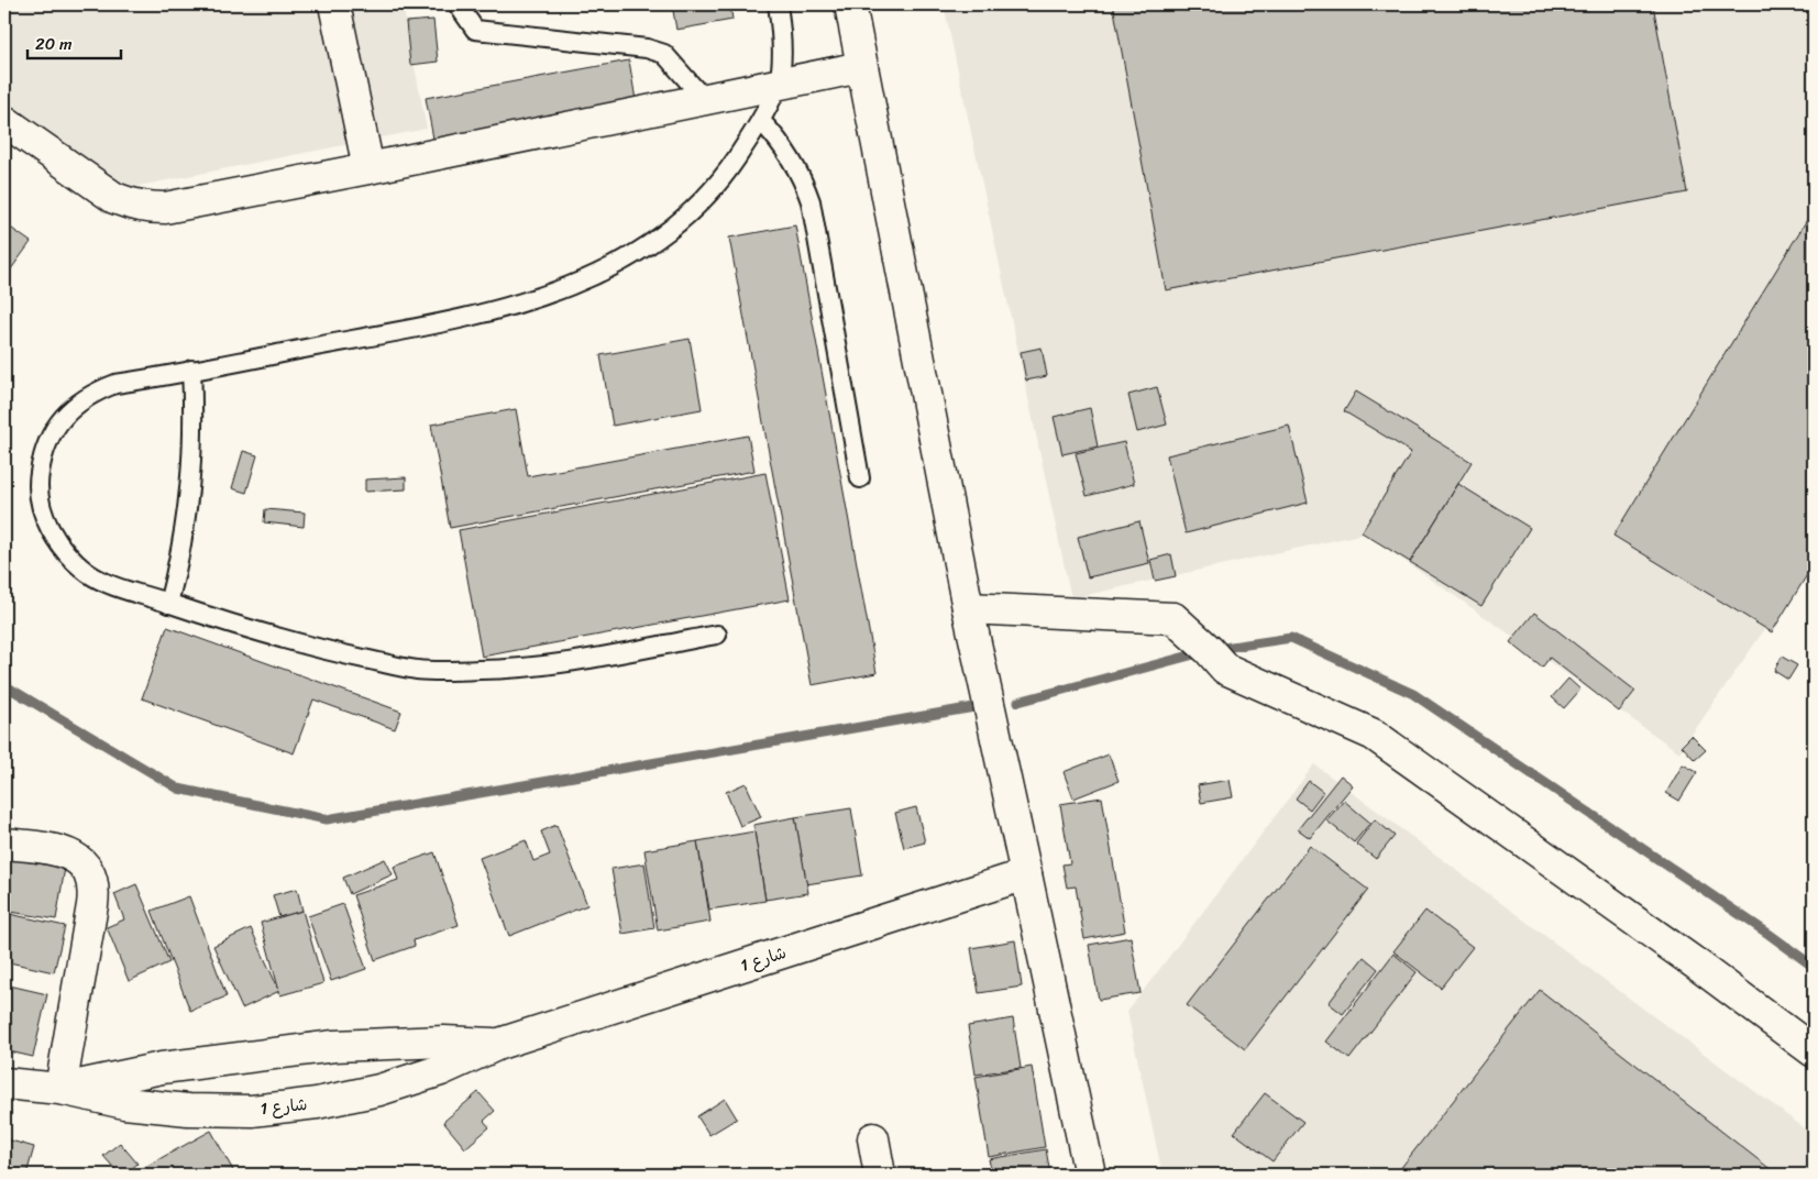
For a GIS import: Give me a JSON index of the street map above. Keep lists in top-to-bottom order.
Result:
{
  "streets": {
    "street": ["شارع 1"]
  },
  "scale_bar": "20 m"
}
